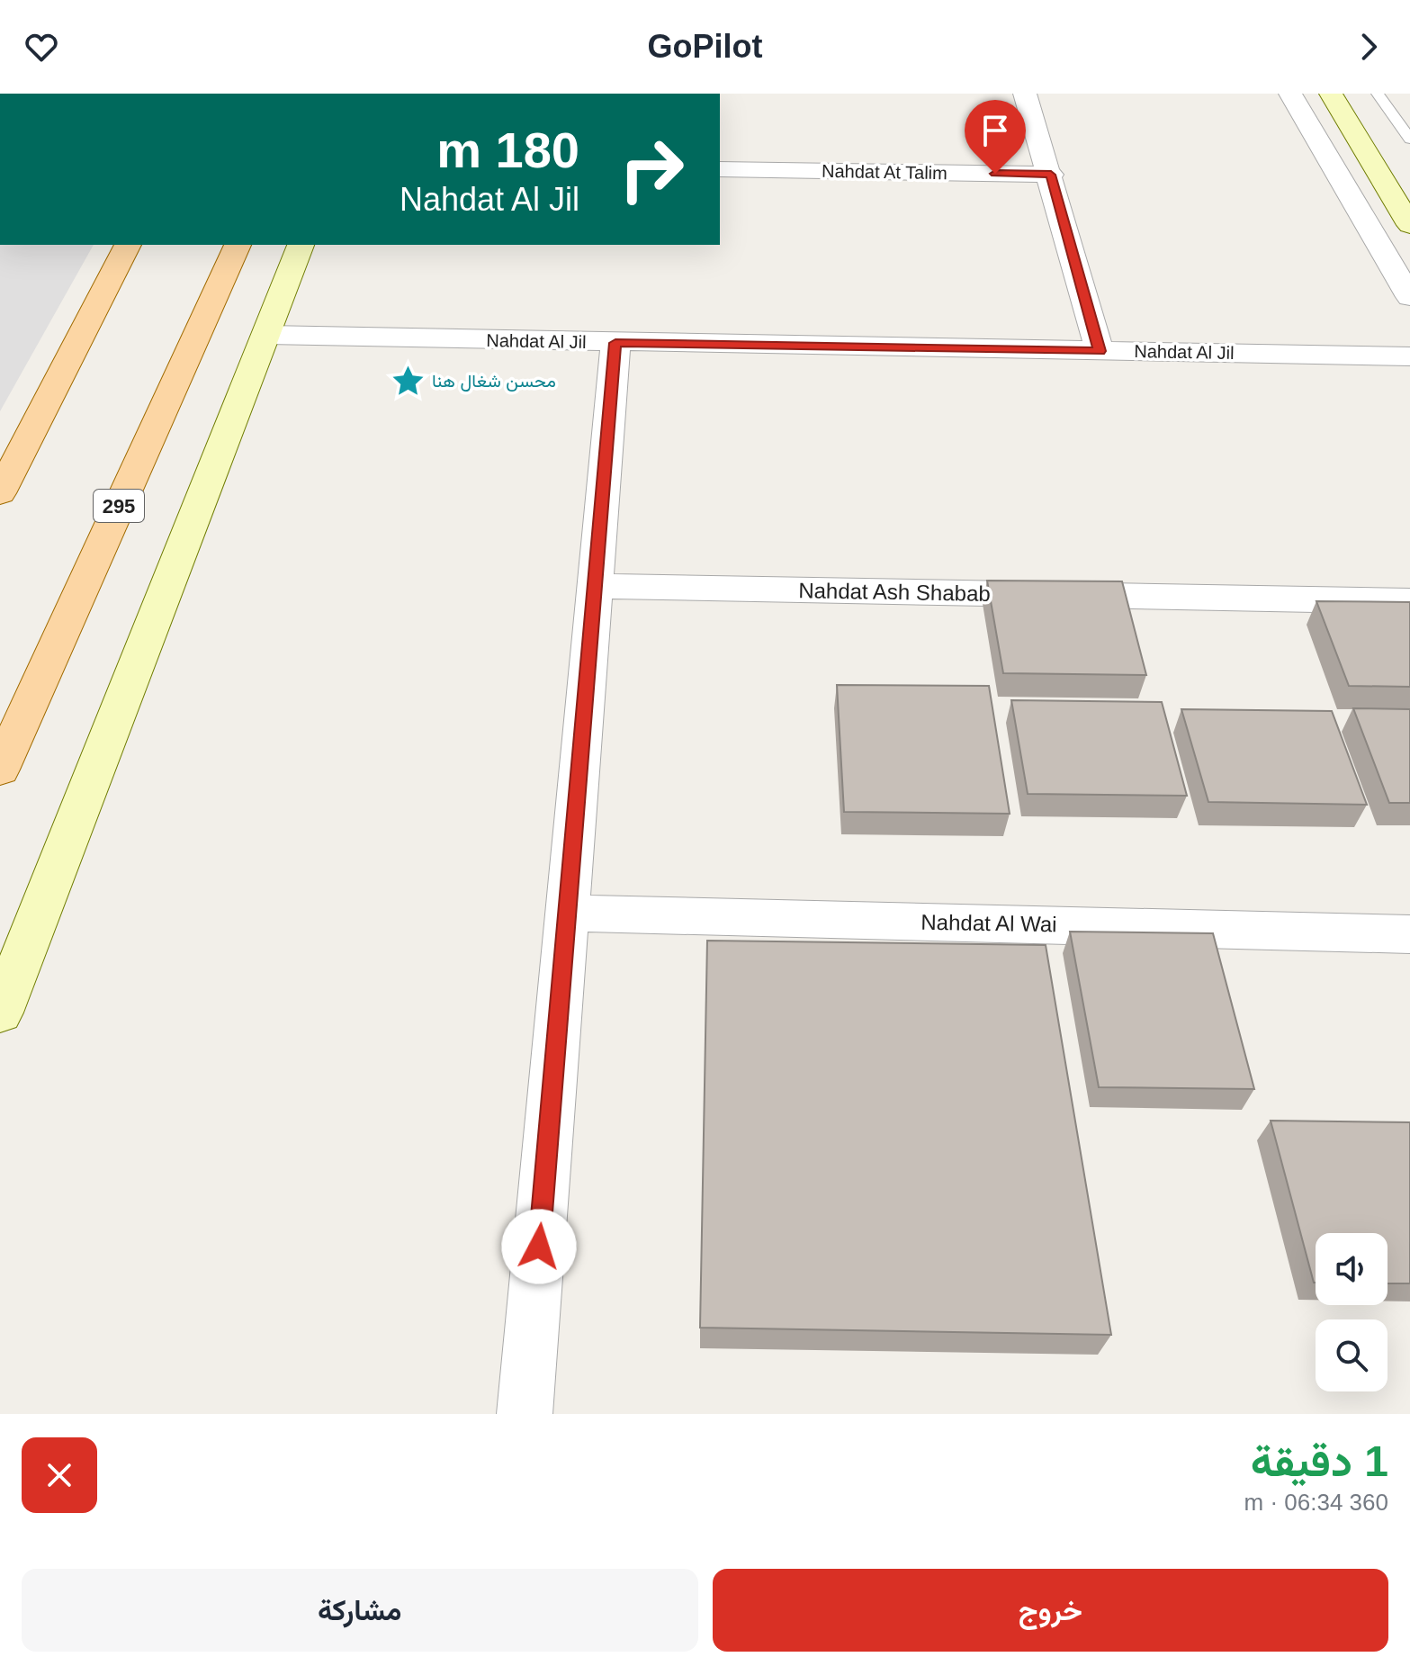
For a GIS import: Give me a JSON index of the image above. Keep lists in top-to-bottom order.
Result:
{
  "streets": {
    "main road": ["295"],
    "street": [
      "Nahdat At Talim",
      "Nahdat Al Jil",
      "Nahdat Ash Shabab",
      "Nahdat Al Wai"
    ]
  },
  "places": {
    "place": ["محسن شغال هنا"]
  },
  "page": {
    "header": "GoPilot",
    "turn": ["180 m", "Nahdat Al Jil"],
    "heading": ["1 دقيقة", "360 m · 06:34"],
    "buttons": ["خروج", "مشاركة"]
  }
}
